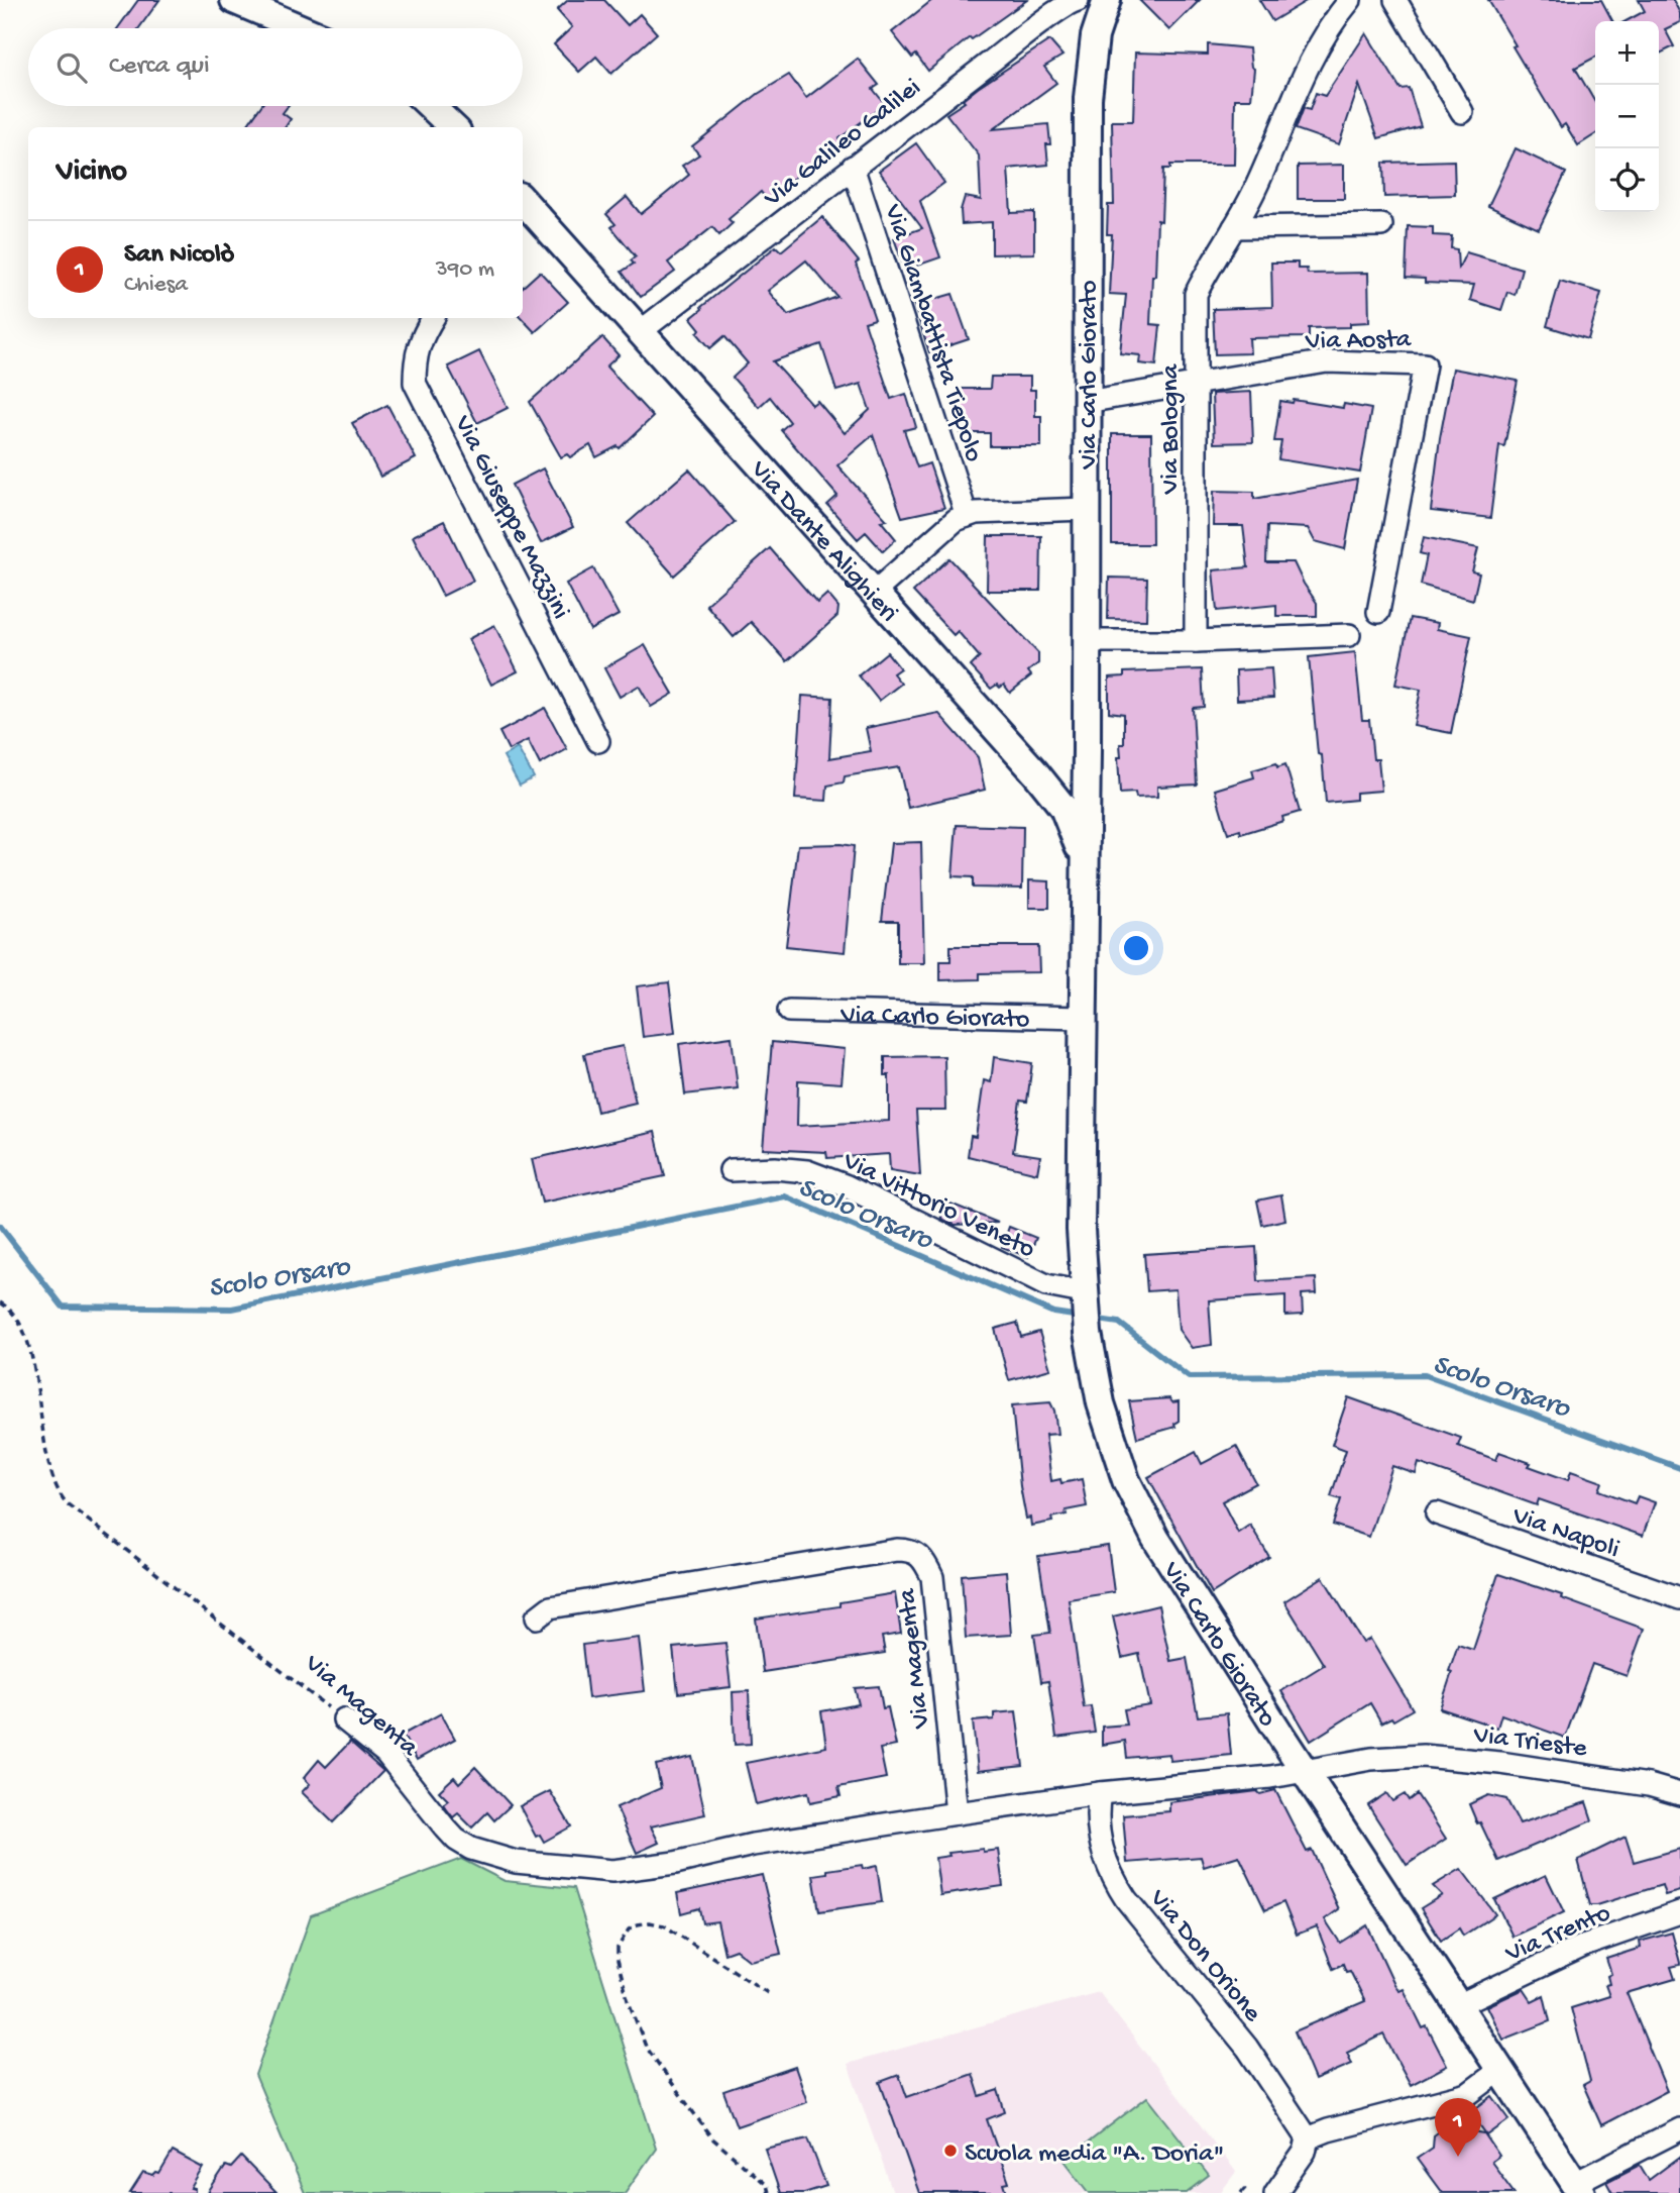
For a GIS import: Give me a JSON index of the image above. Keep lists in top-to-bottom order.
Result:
{
  "streets": {
    "street": [
      "Via Galileo Galilei",
      "Via Giambattista Tiepolo",
      "Via Aosta",
      "Via Carlo Giorato",
      "Via Bologna",
      "Via Giuseppe Mazzini",
      "Via Dante Alighieri",
      "Via Vittorio Veneto",
      "Via Napoli",
      "Via Magenta",
      "Via Trieste",
      "Via Trento",
      "Via Don Orione"
    ]
  },
  "crossings": [
    ["Via Galileo Galilei", "Via Giambattista Tiepolo"],
    ["Via Galileo Galilei", "Via Dante Alighieri"],
    ["Via Aosta", "Via Carlo Giorato"],
    ["Via Aosta", "Via Bologna"],
    ["Via Carlo Giorato", "Via Dante Alighieri"],
    ["Via Carlo Giorato", "Via Vittorio Veneto"],
    ["Via Carlo Giorato", "Via Magenta"],
    ["Via Carlo Giorato", "Via Trieste"],
    ["Via Carlo Giorato", "Via Trento"],
    ["Via Magenta", "Via Trieste"],
    ["Via Magenta", "Via Don Orione"]
  ],
  "water": ["Scolo Orsaro"],
  "places": ["Scuola media \"A. Doria\""],
  "page": {
    "map_buttons": ["+", "−"],
    "search": "Cerca qui",
    "heading": "Vicino",
    "list": [
      {
        "mark": "1",
        "name": "San Nicolò",
        "note": "Chiesa",
        "value": "390 m"
      }
    ],
    "pins": "1"
  }
}
